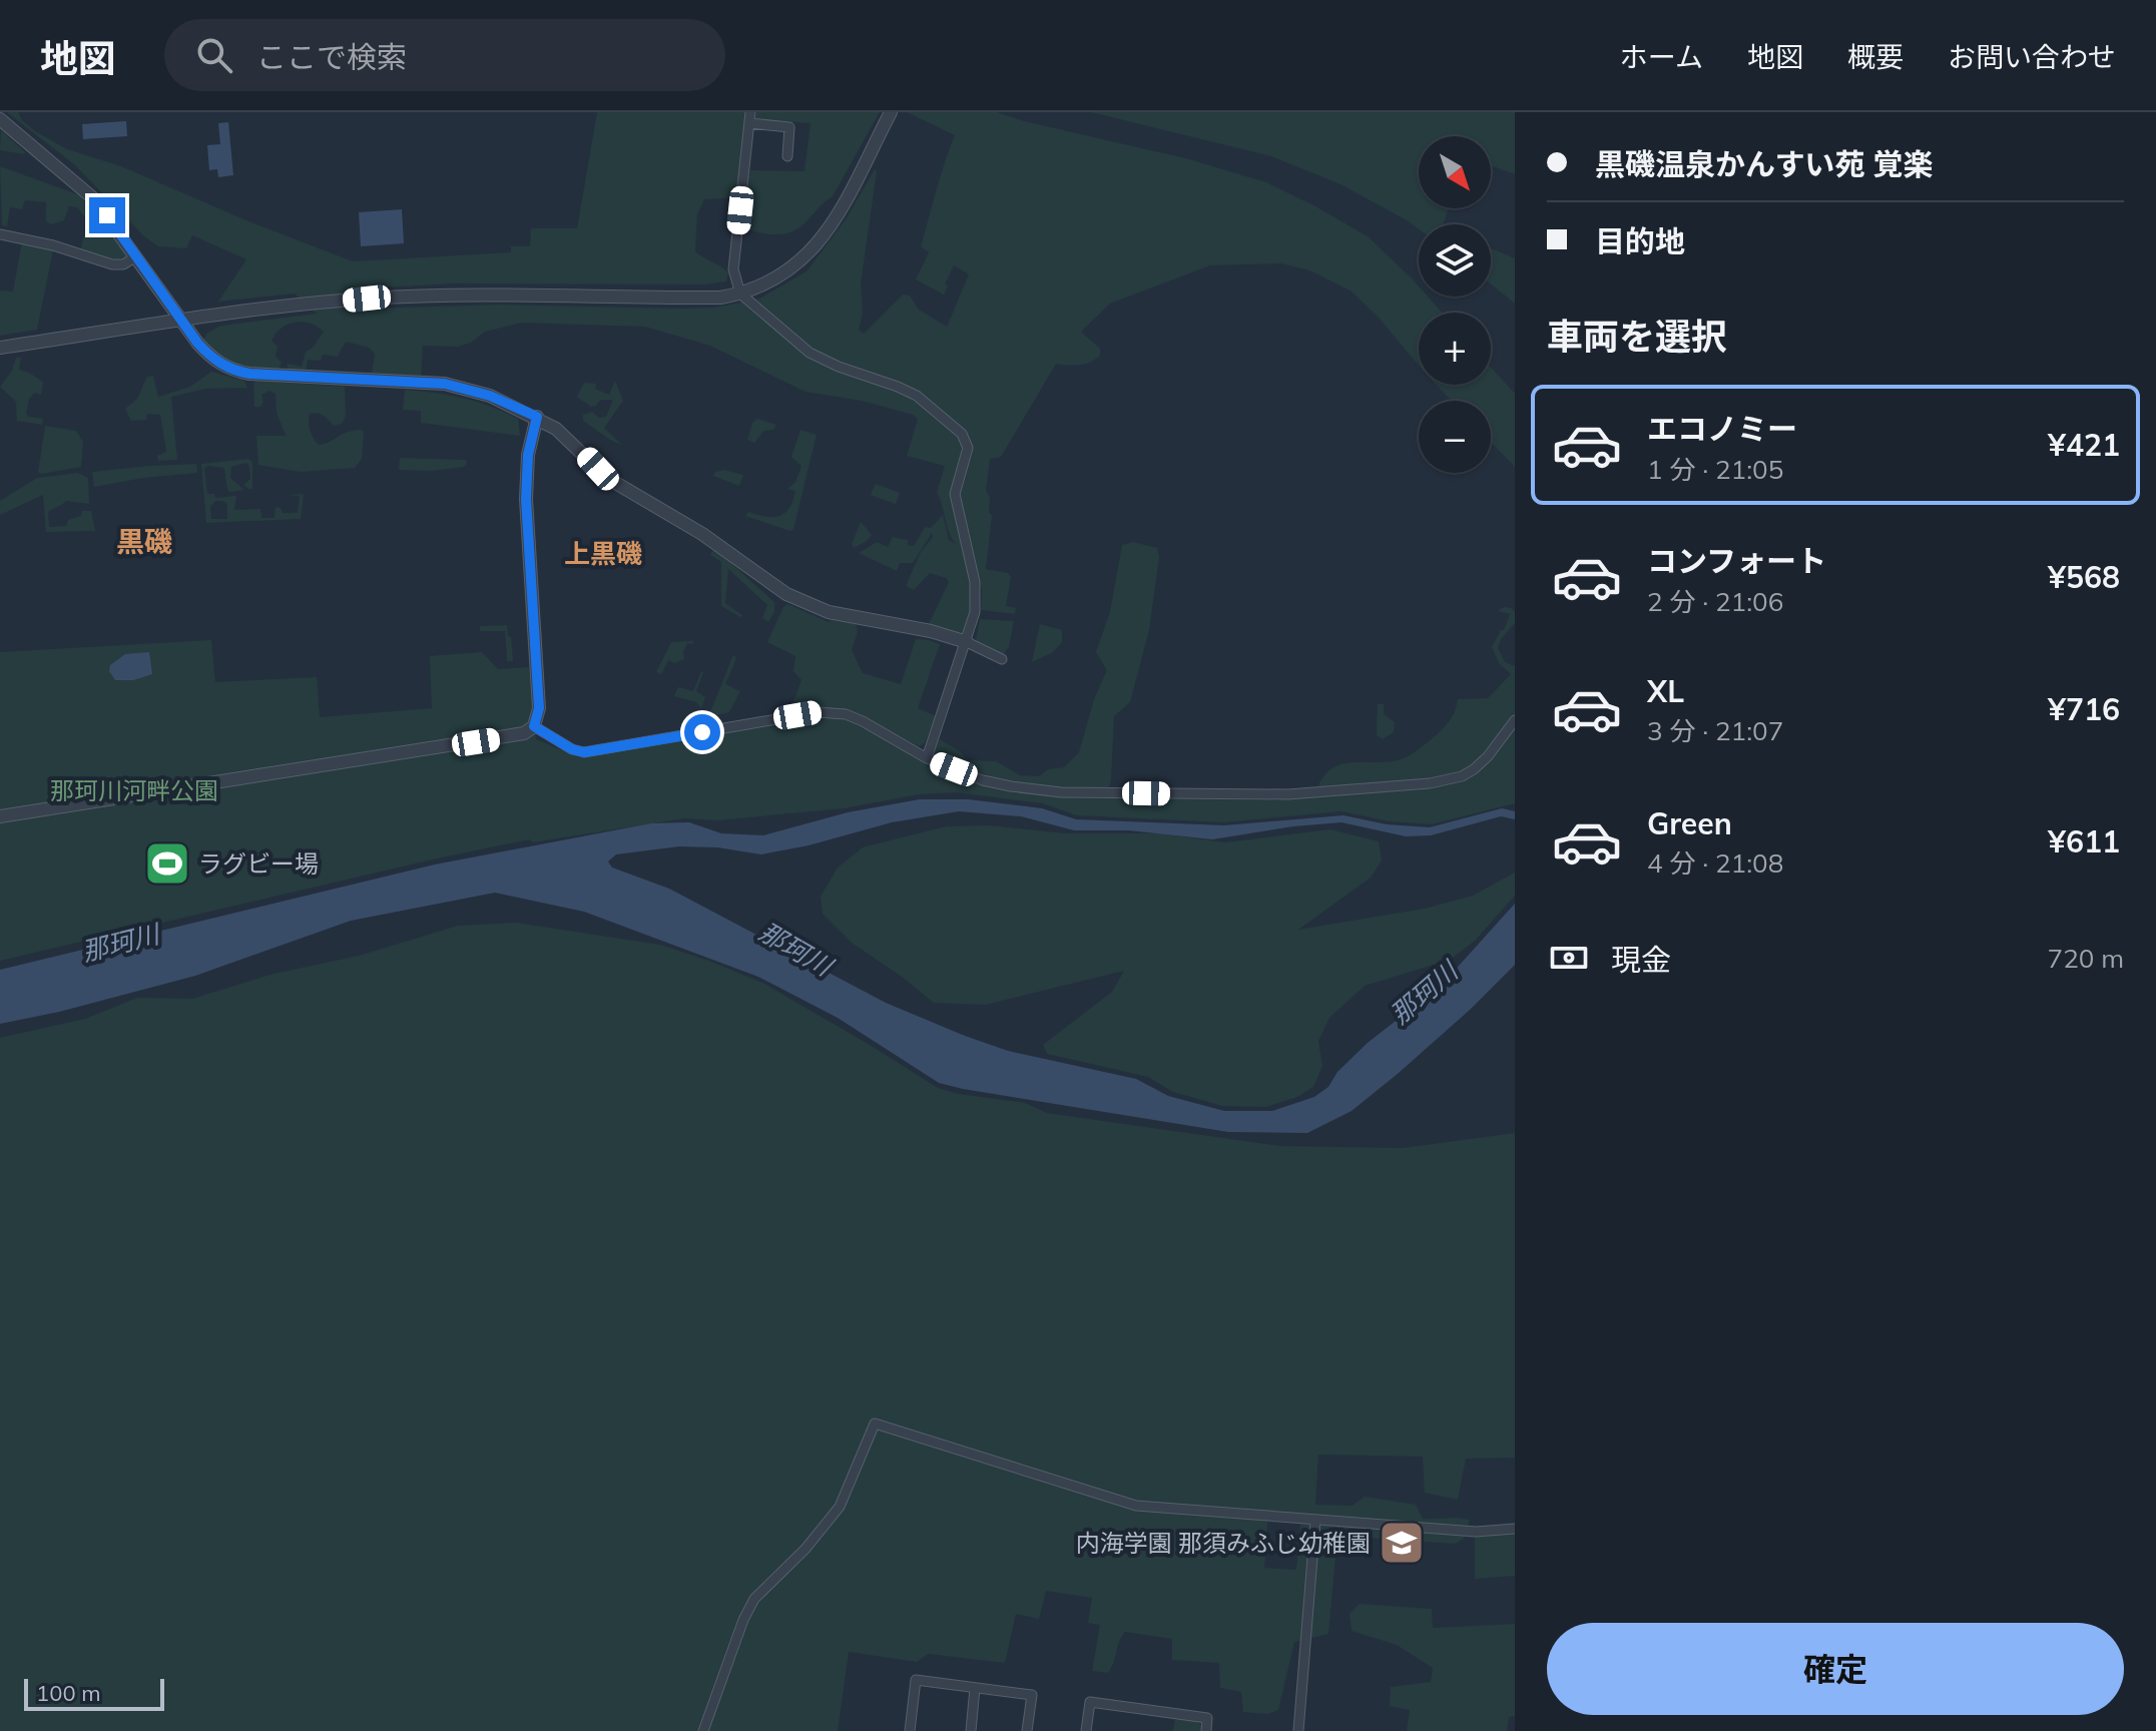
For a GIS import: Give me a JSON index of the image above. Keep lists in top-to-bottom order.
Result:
{
  "districts": ["黒磯", "上黒磯"],
  "water": ["那珂川"],
  "parks": ["那珂川河畔公園"],
  "places": {
    "sports": ["ラグビー場"],
    "school or university": ["内海学園 那須みふじ幼稚園"]
  },
  "scale_bar": "100 m",
  "north": "bottom right",
  "page": {
    "header": "地図",
    "search": "ここで検索",
    "nav": [
      "ホーム",
      "地図",
      "概要",
      "お問い合わせ"
    ],
    "banner": ["黒磯温泉かんすい苑 覚楽", "目的地"],
    "map_buttons": ["+", "−"],
    "heading": "車両を選択",
    "list": [
      {
        "name": "エコノミー",
        "note": "1 分 · 21:05",
        "value": "¥421"
      },
      {
        "name": "コンフォート",
        "note": "2 分 · 21:06",
        "value": "¥568"
      },
      {
        "name": "XL",
        "note": "3 分 · 21:07",
        "value": "¥716"
      },
      {
        "name": "Green",
        "note": "4 分 · 21:08",
        "value": "¥611"
      }
    ],
    "pay": ["現金", "720 m"],
    "buttons": "確定",
    "scale": "100 m"
  }
}
